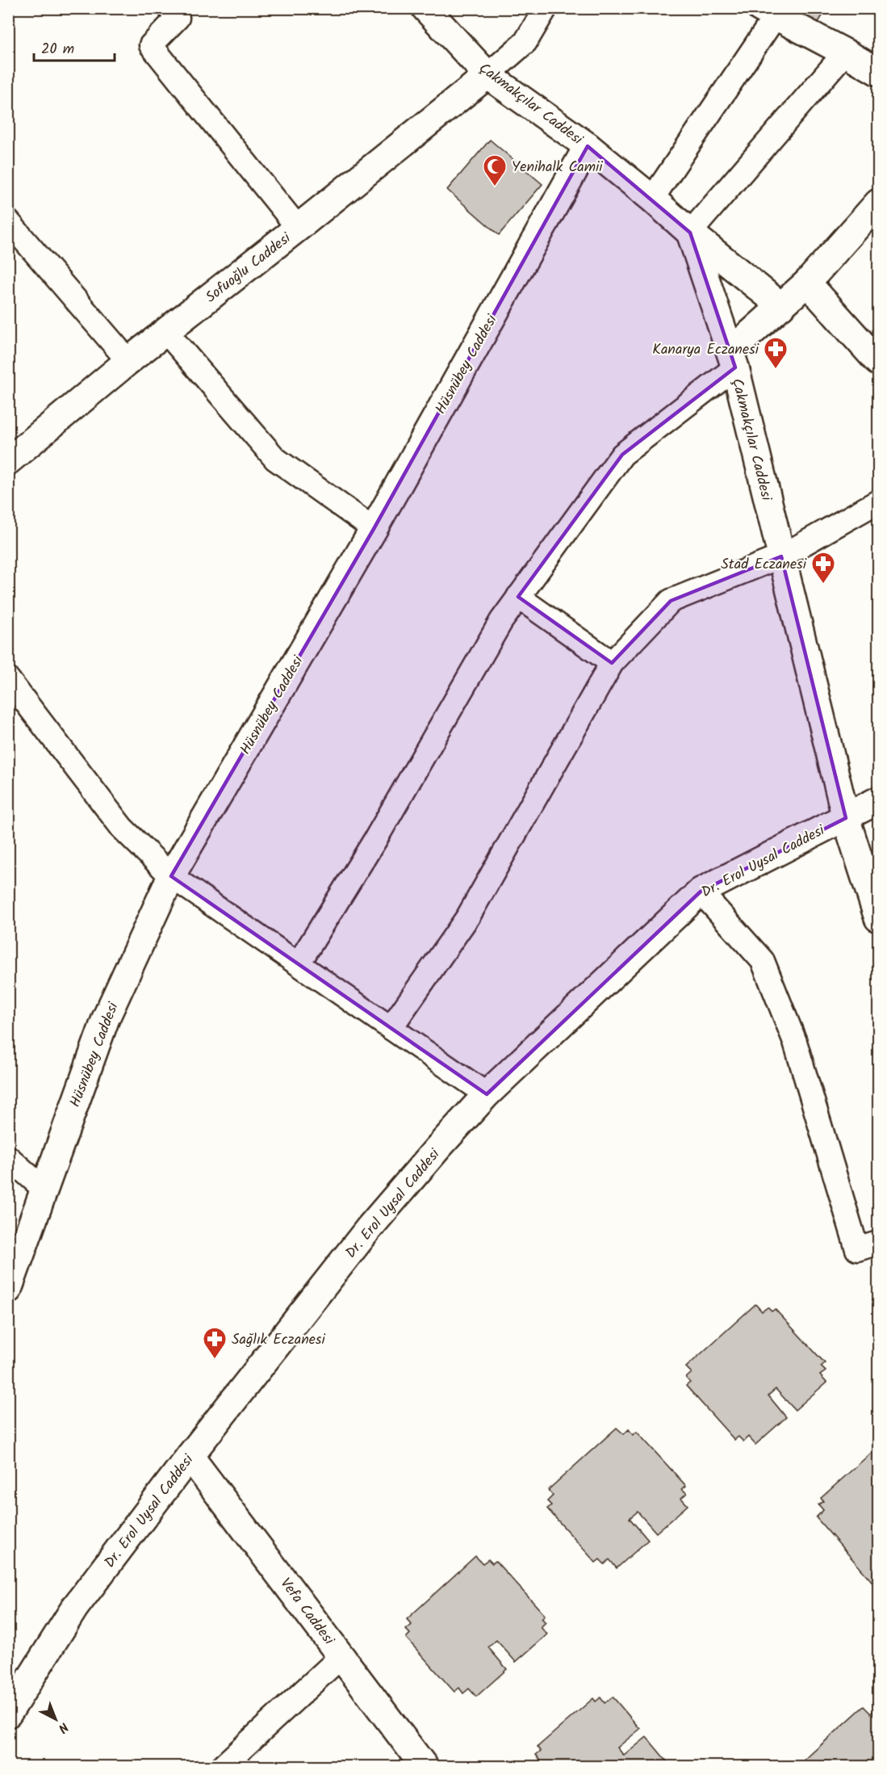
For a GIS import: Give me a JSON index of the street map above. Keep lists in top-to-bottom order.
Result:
{
  "streets": {
    "street": [
      "Çakmakçılar Caddesi",
      "Sofuoğlu Caddesi",
      "Hüsnübey Caddesi",
      "Dr. Erol Uysal Caddesi",
      "Vefa Caddesi"
    ]
  },
  "crossings": [
    ["Çakmakçılar Caddesi", "Sofuoğlu Caddesi"],
    ["Çakmakçılar Caddesi", "Hüsnübey Caddesi"],
    ["Çakmakçılar Caddesi", "Dr. Erol Uysal Caddesi"],
    ["Dr. Erol Uysal Caddesi", "Vefa Caddesi"]
  ],
  "places": {
    "mosque": ["Yenihalk Camii"],
    "pharmacy": ["Kanarya Eczanesi", "Stad Eczanesi", "Sağlık Eczanesi"]
  },
  "scale_bar": "20 m",
  "north": "bottom right"
}
